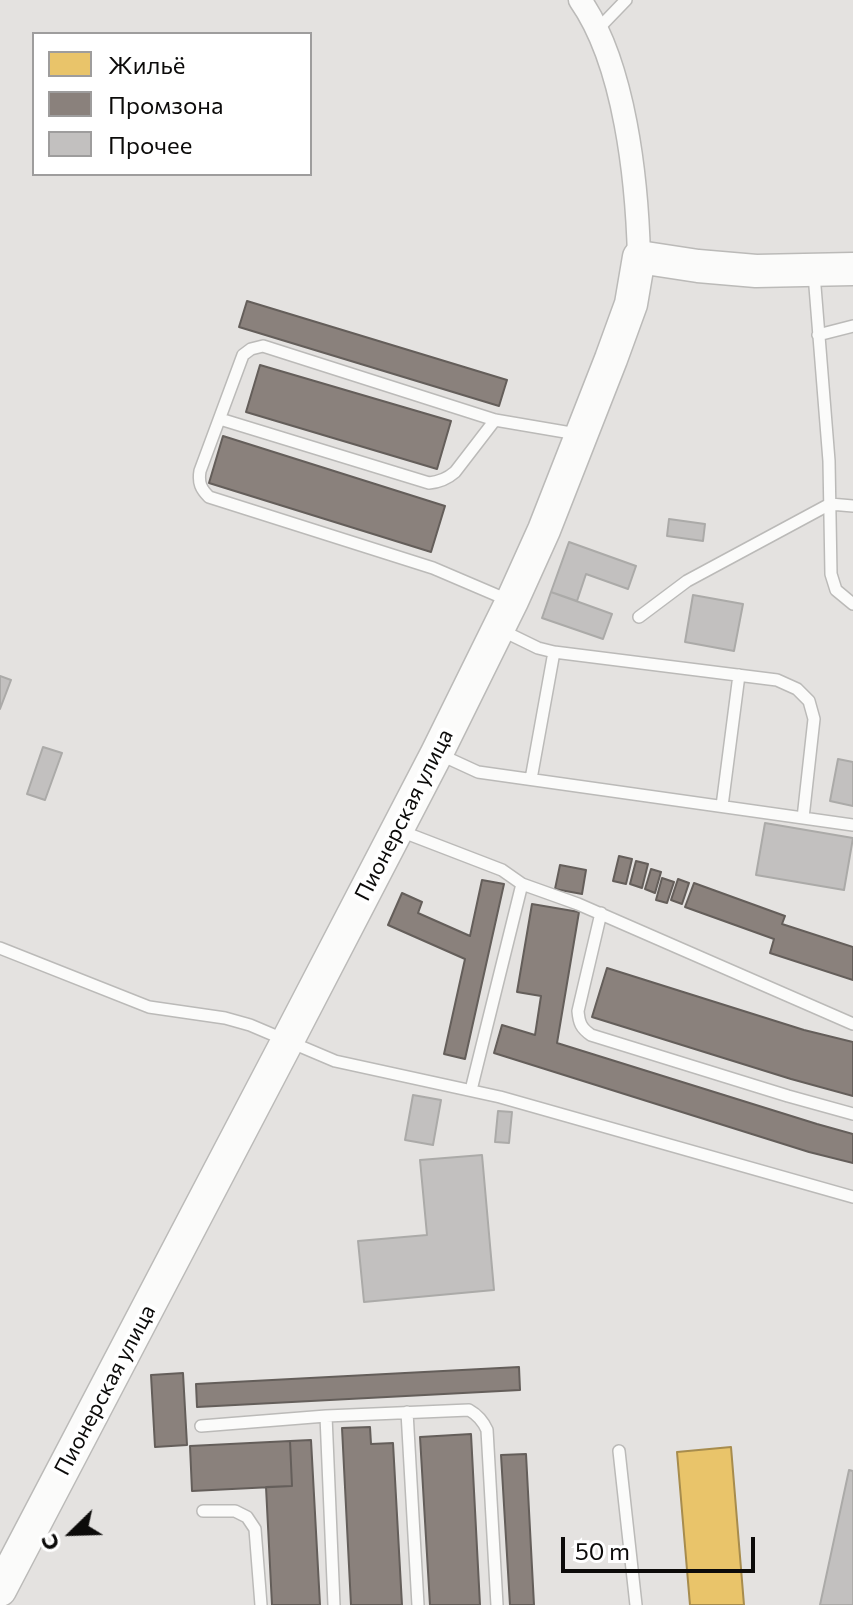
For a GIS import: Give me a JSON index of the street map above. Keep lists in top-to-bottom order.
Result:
{
  "streets": {
    "street": ["Пионерская улица"]
  },
  "legend": ["Жильё", "Промзона", "Прочее"],
  "scale_bar": "50 m",
  "north": "bottom left"
}
